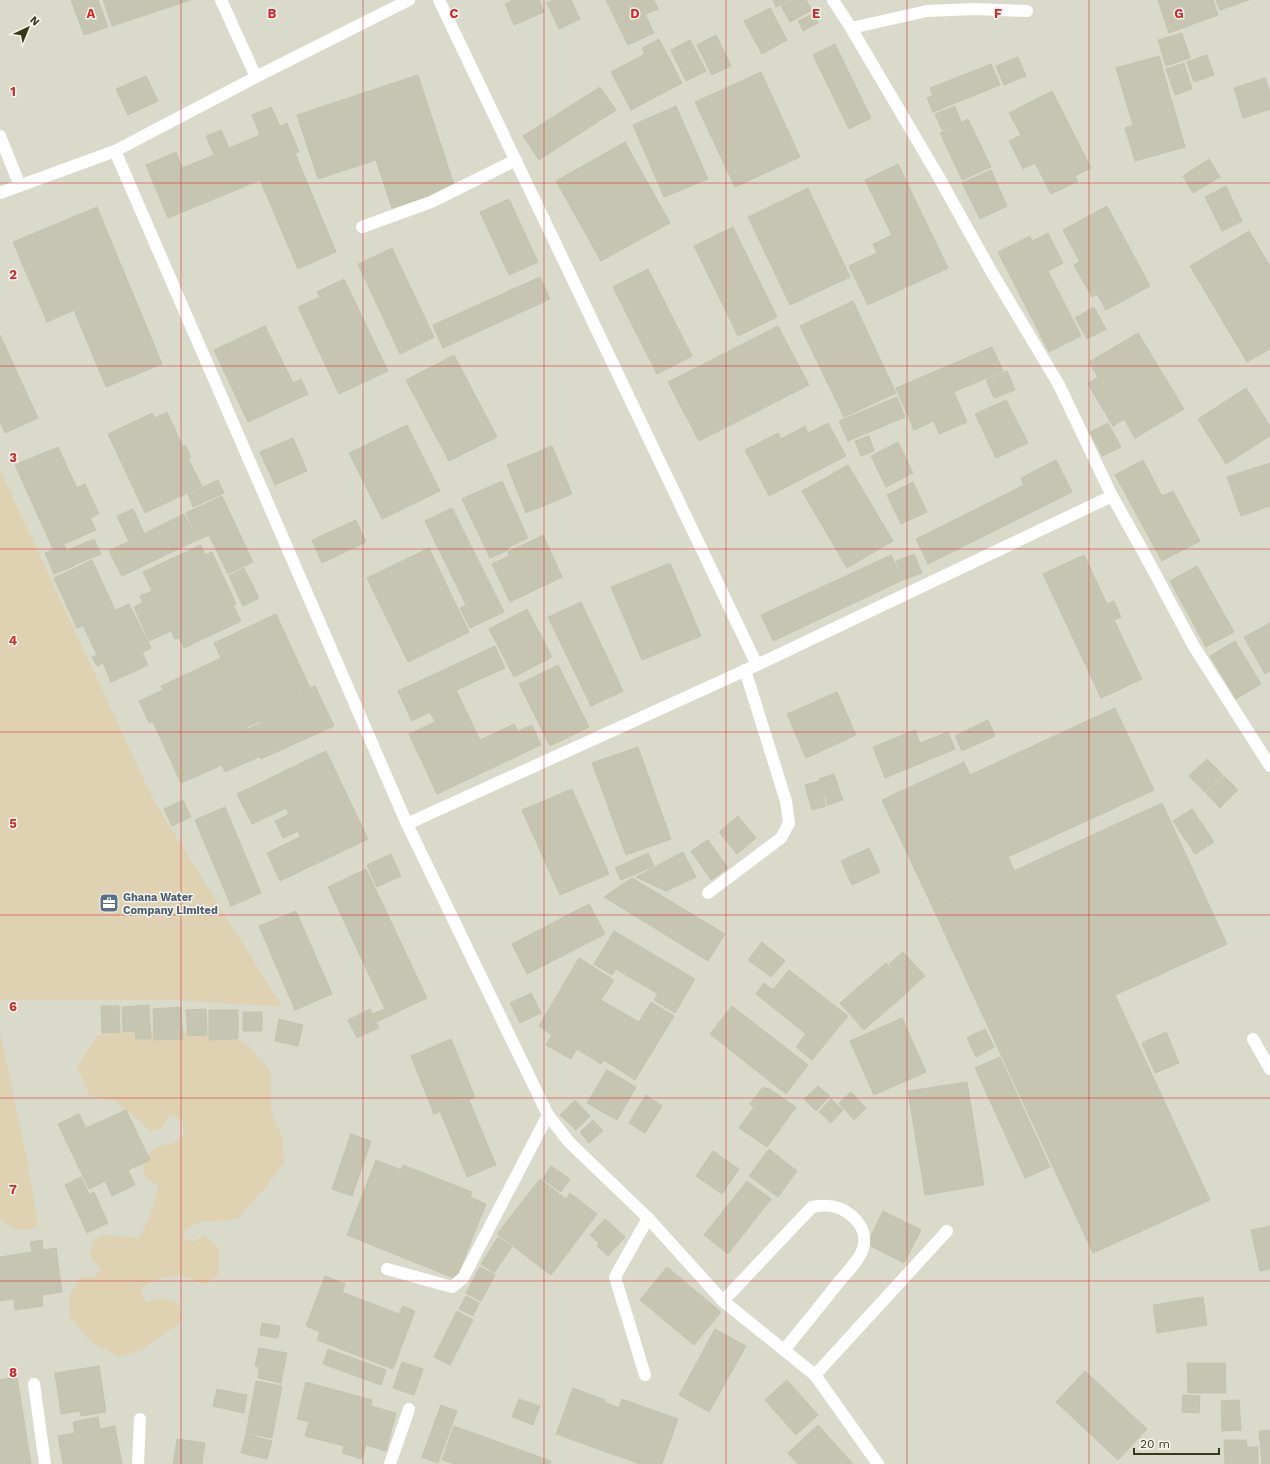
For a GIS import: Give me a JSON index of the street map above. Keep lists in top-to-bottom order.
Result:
{
  "places": {
    "office": ["Ghana Water Company Limited"]
  },
  "scale_bar": "20 m",
  "north": "top right",
  "grid": {
    "columns": [
      "A",
      "B",
      "C",
      "D",
      "E",
      "F",
      "G"
    ],
    "rows": [
      "1",
      "2",
      "3",
      "4",
      "5",
      "6",
      "7",
      "8"
    ]
  }
}
